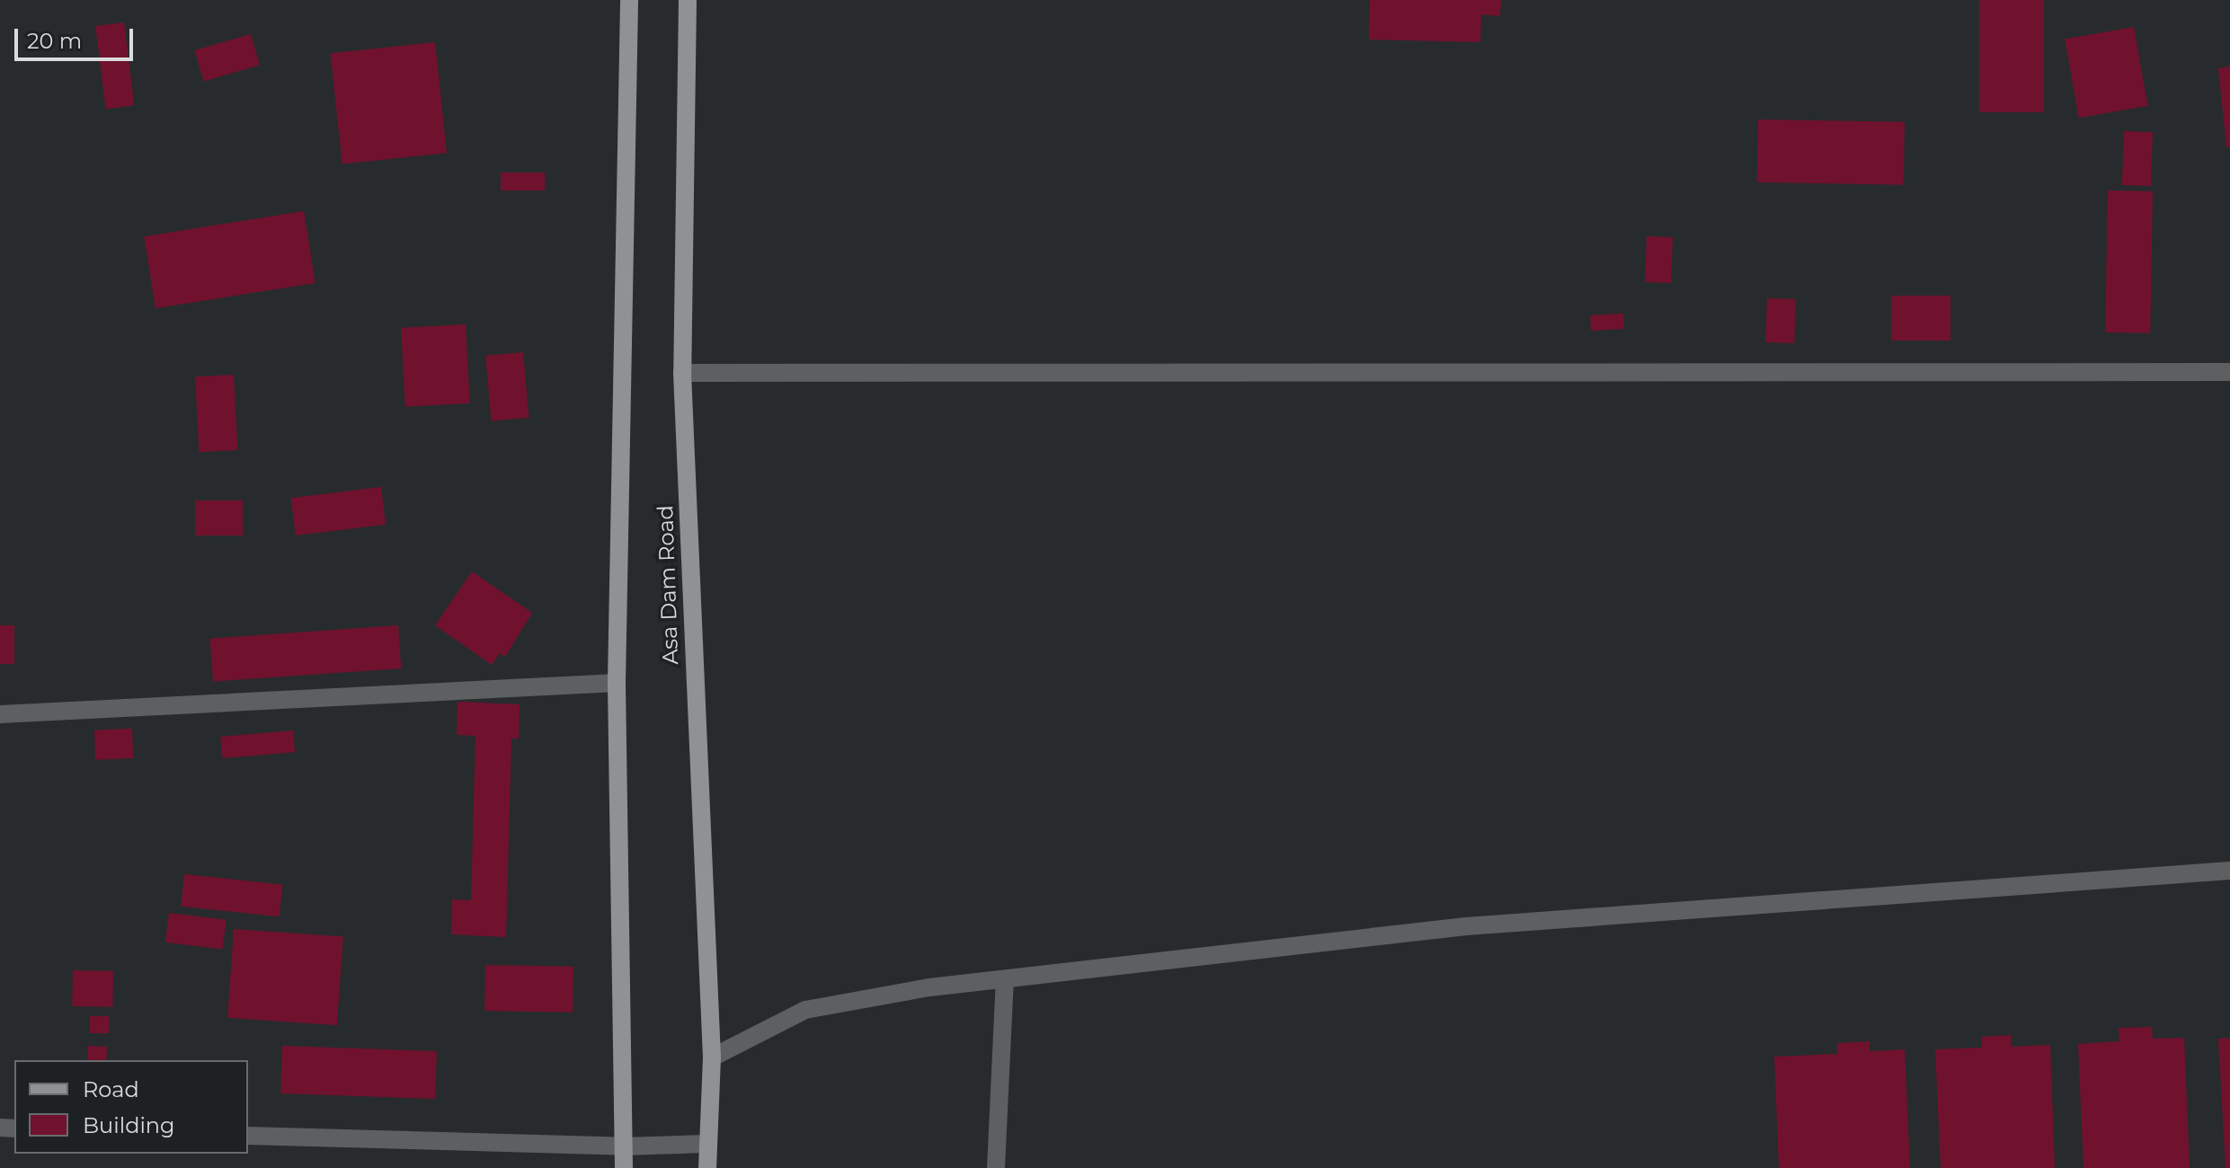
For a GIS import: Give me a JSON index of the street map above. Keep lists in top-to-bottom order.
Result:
{
  "streets": {
    "main road": ["Asa Dam Road"]
  },
  "legend": ["Road", "Building"],
  "scale_bar": "20 m"
}
